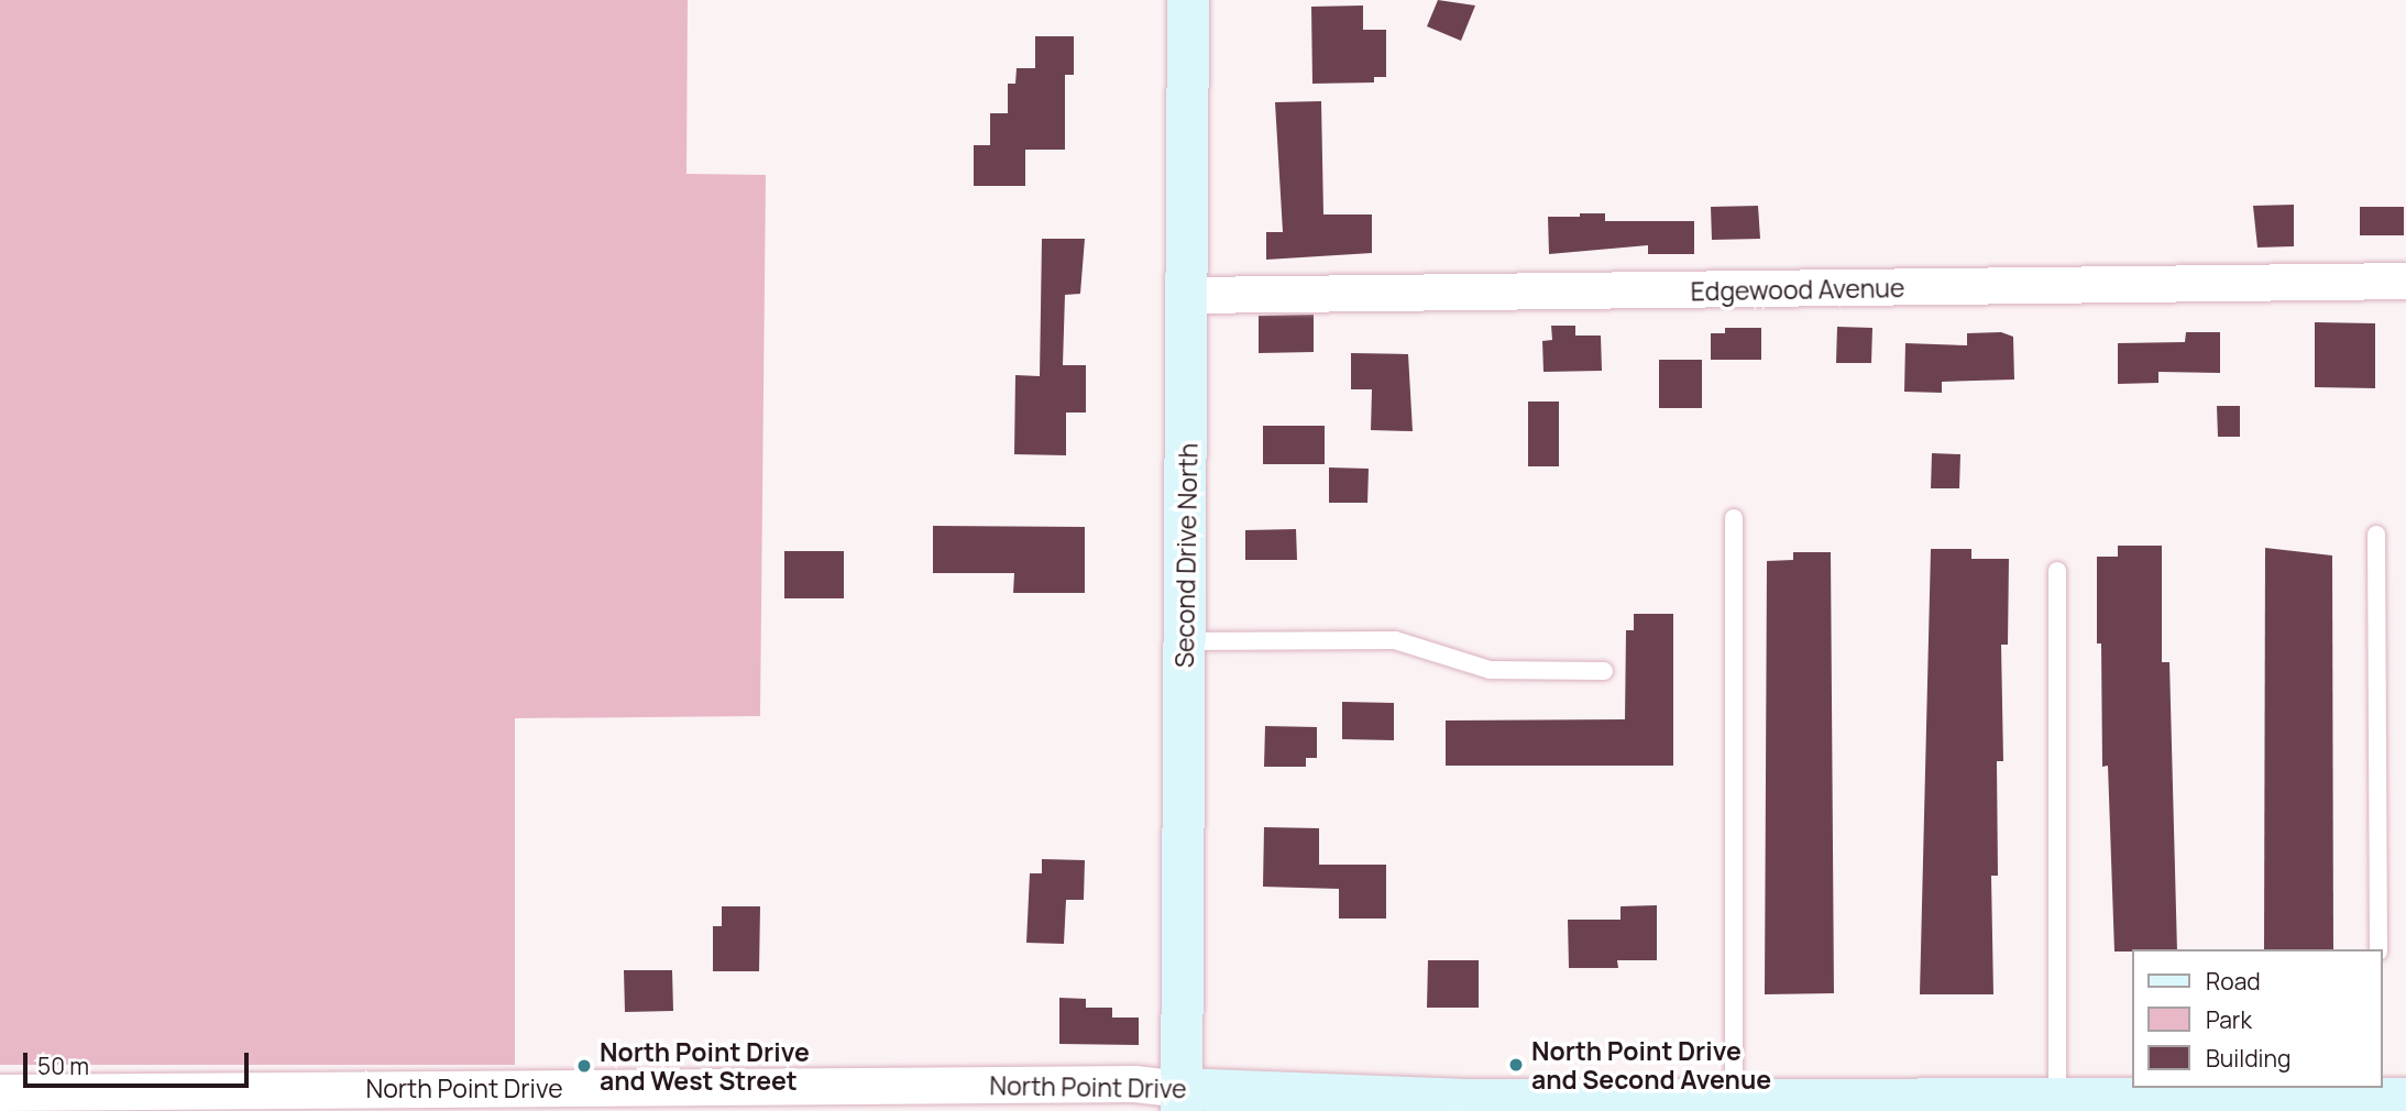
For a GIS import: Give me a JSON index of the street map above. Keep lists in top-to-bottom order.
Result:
{
  "streets": {
    "street": ["Edgewood Avenue", "Second Drive North", "North Point Drive"]
  },
  "crossings": [
    ["Edgewood Avenue", "Second Drive North"],
    ["Second Drive North", "North Point Drive"]
  ],
  "places": ["North Point Drive and Second Avenue", "North Point Drive and West Street"],
  "legend": ["Road", "Park", "Building"],
  "scale_bar": "50 m"
}
